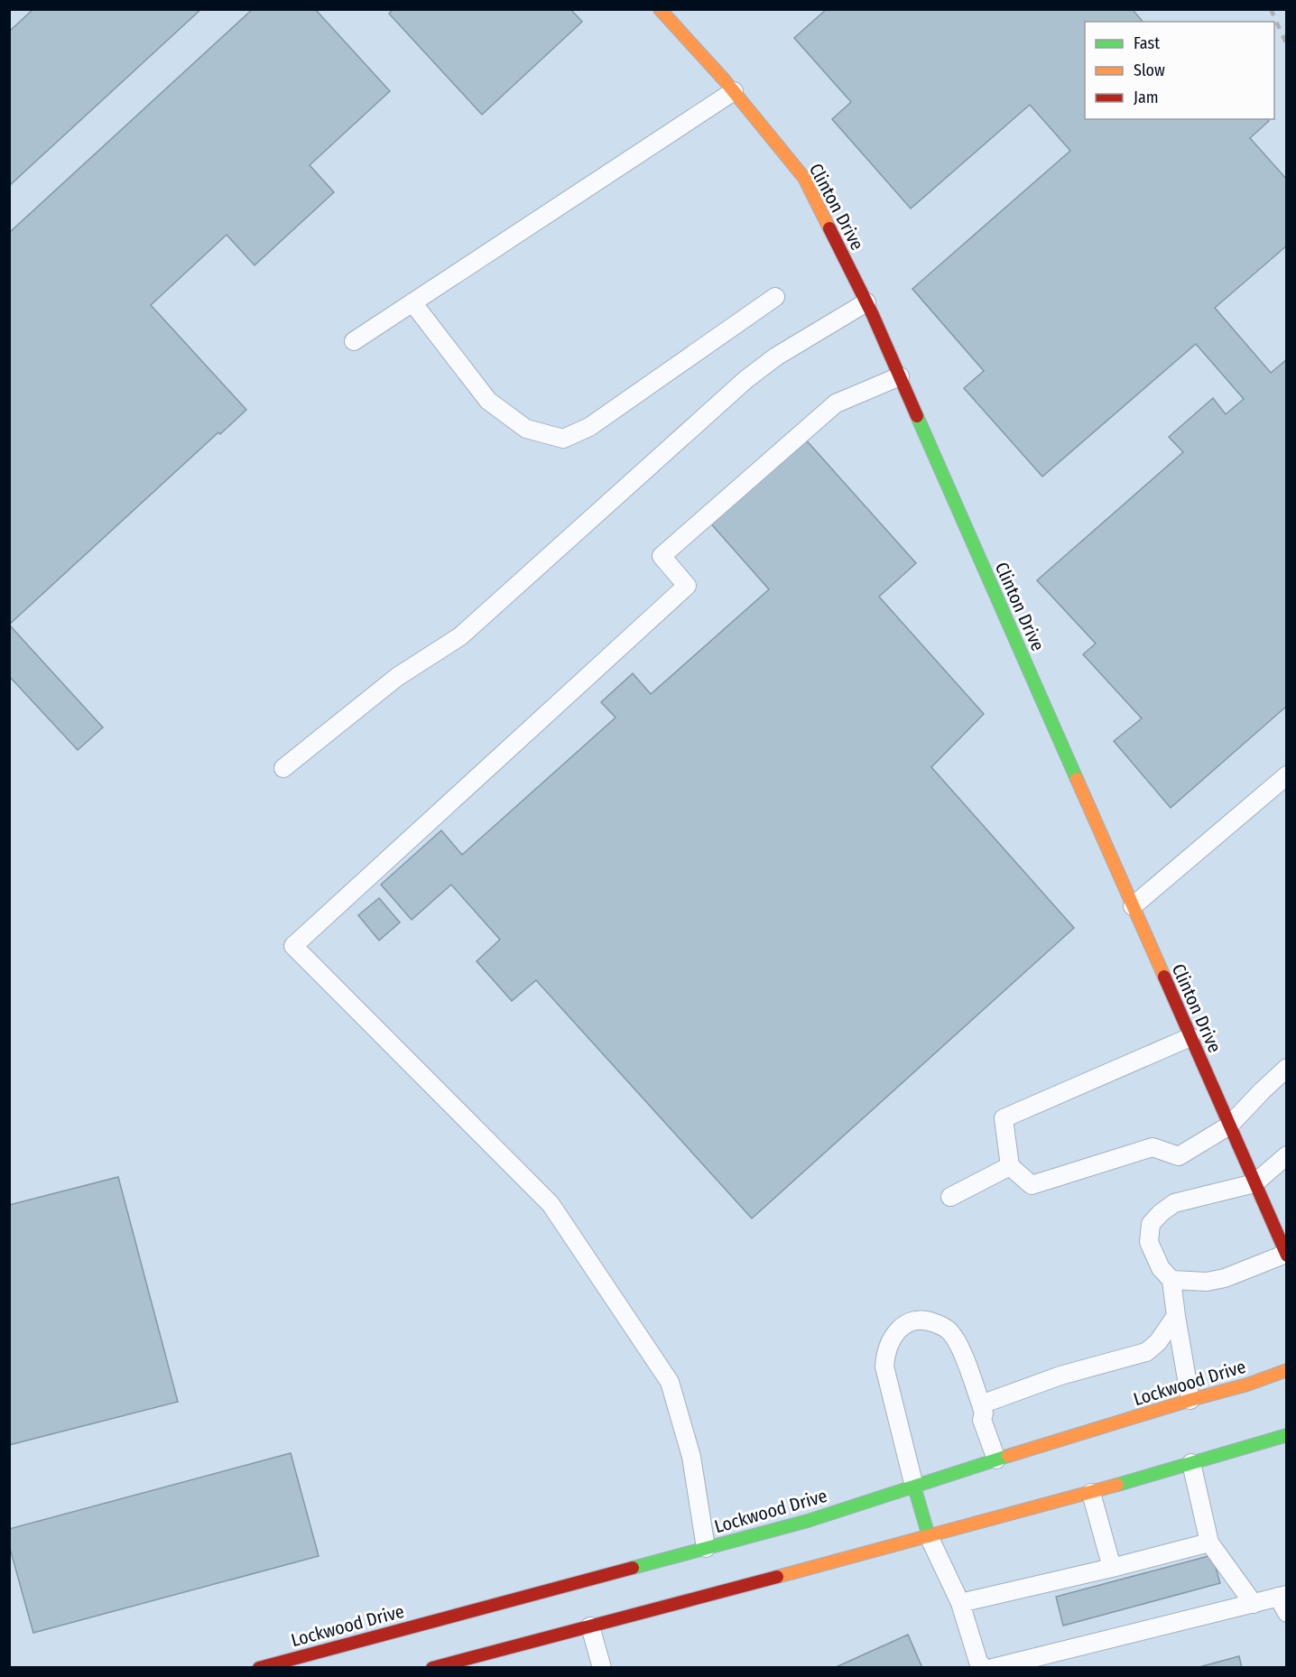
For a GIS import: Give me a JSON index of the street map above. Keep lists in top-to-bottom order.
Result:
{
  "streets": {
    "main road": ["Clinton Drive", "Lockwood Drive"]
  },
  "legend": ["Fast", "Slow", "Jam"]
}
